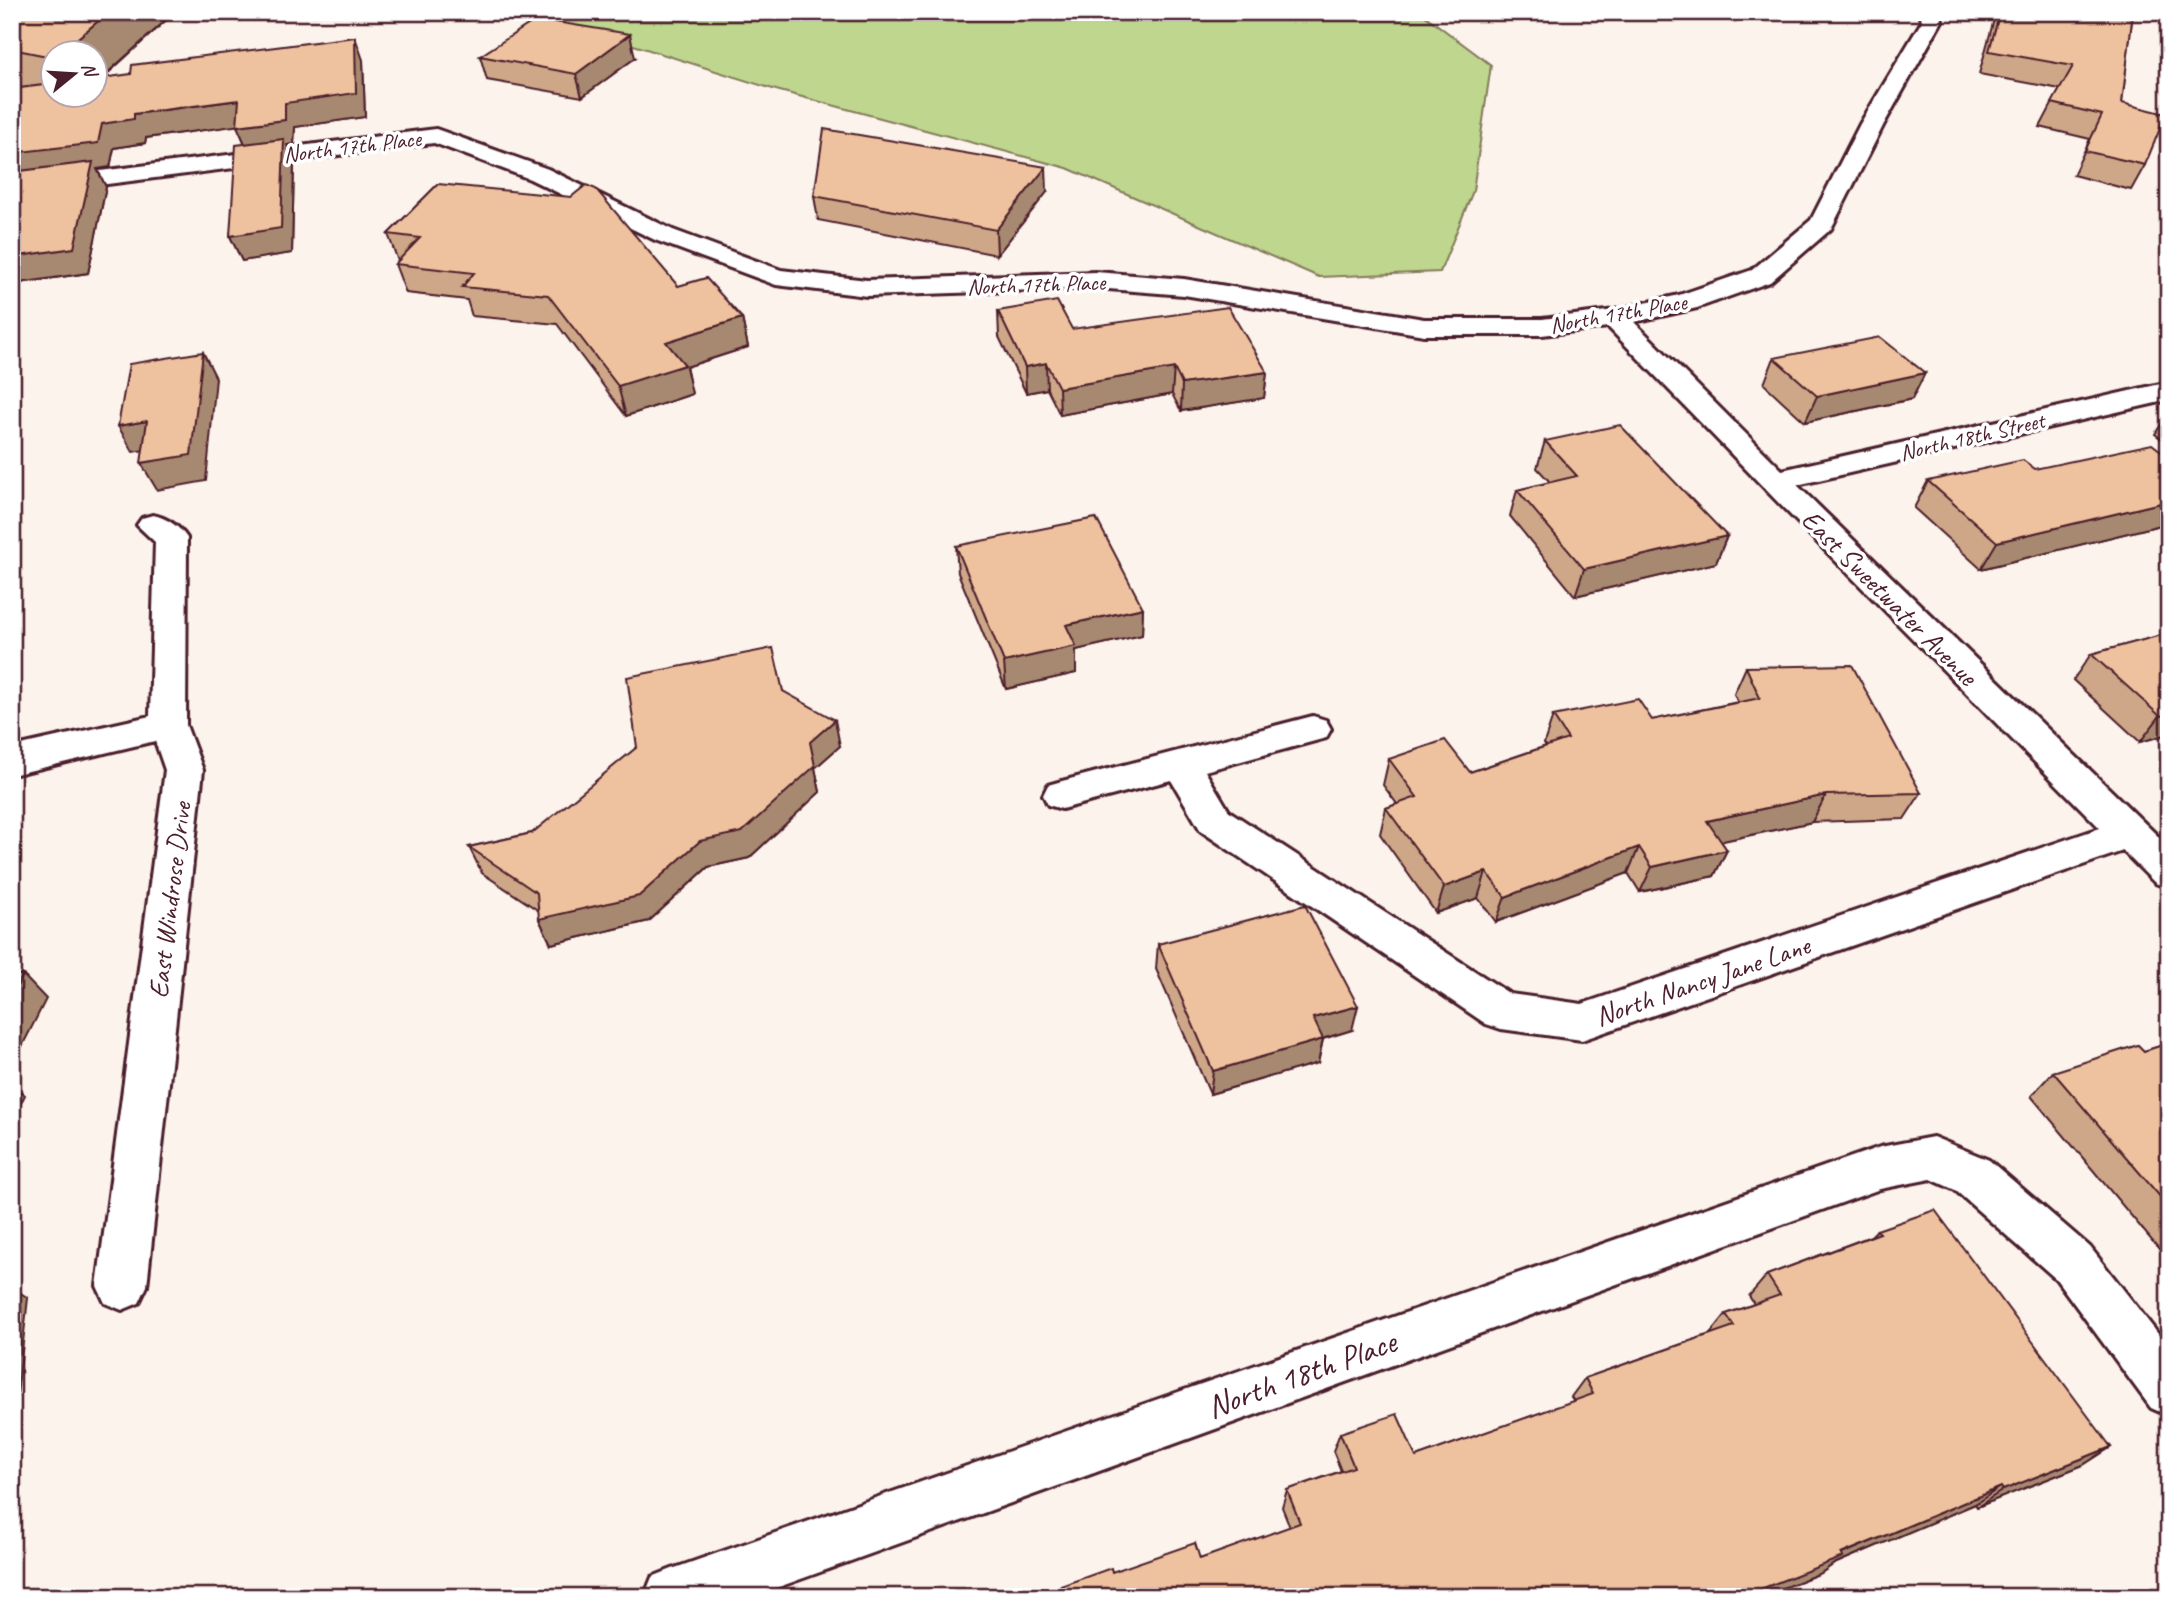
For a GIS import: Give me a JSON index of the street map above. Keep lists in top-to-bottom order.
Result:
{
  "streets": {
    "street": [
      "North 17th Place",
      "North 18th Street",
      "East Sweetwater Avenue",
      "East Windrose Drive",
      "North Nancy Jane Lane",
      "North 18th Place"
    ]
  },
  "crossings": [
    ["North 17th Place", "East Sweetwater Avenue"],
    ["North 18th Street", "East Sweetwater Avenue"],
    ["East Sweetwater Avenue", "North Nancy Jane Lane"]
  ],
  "north": "right"
}
